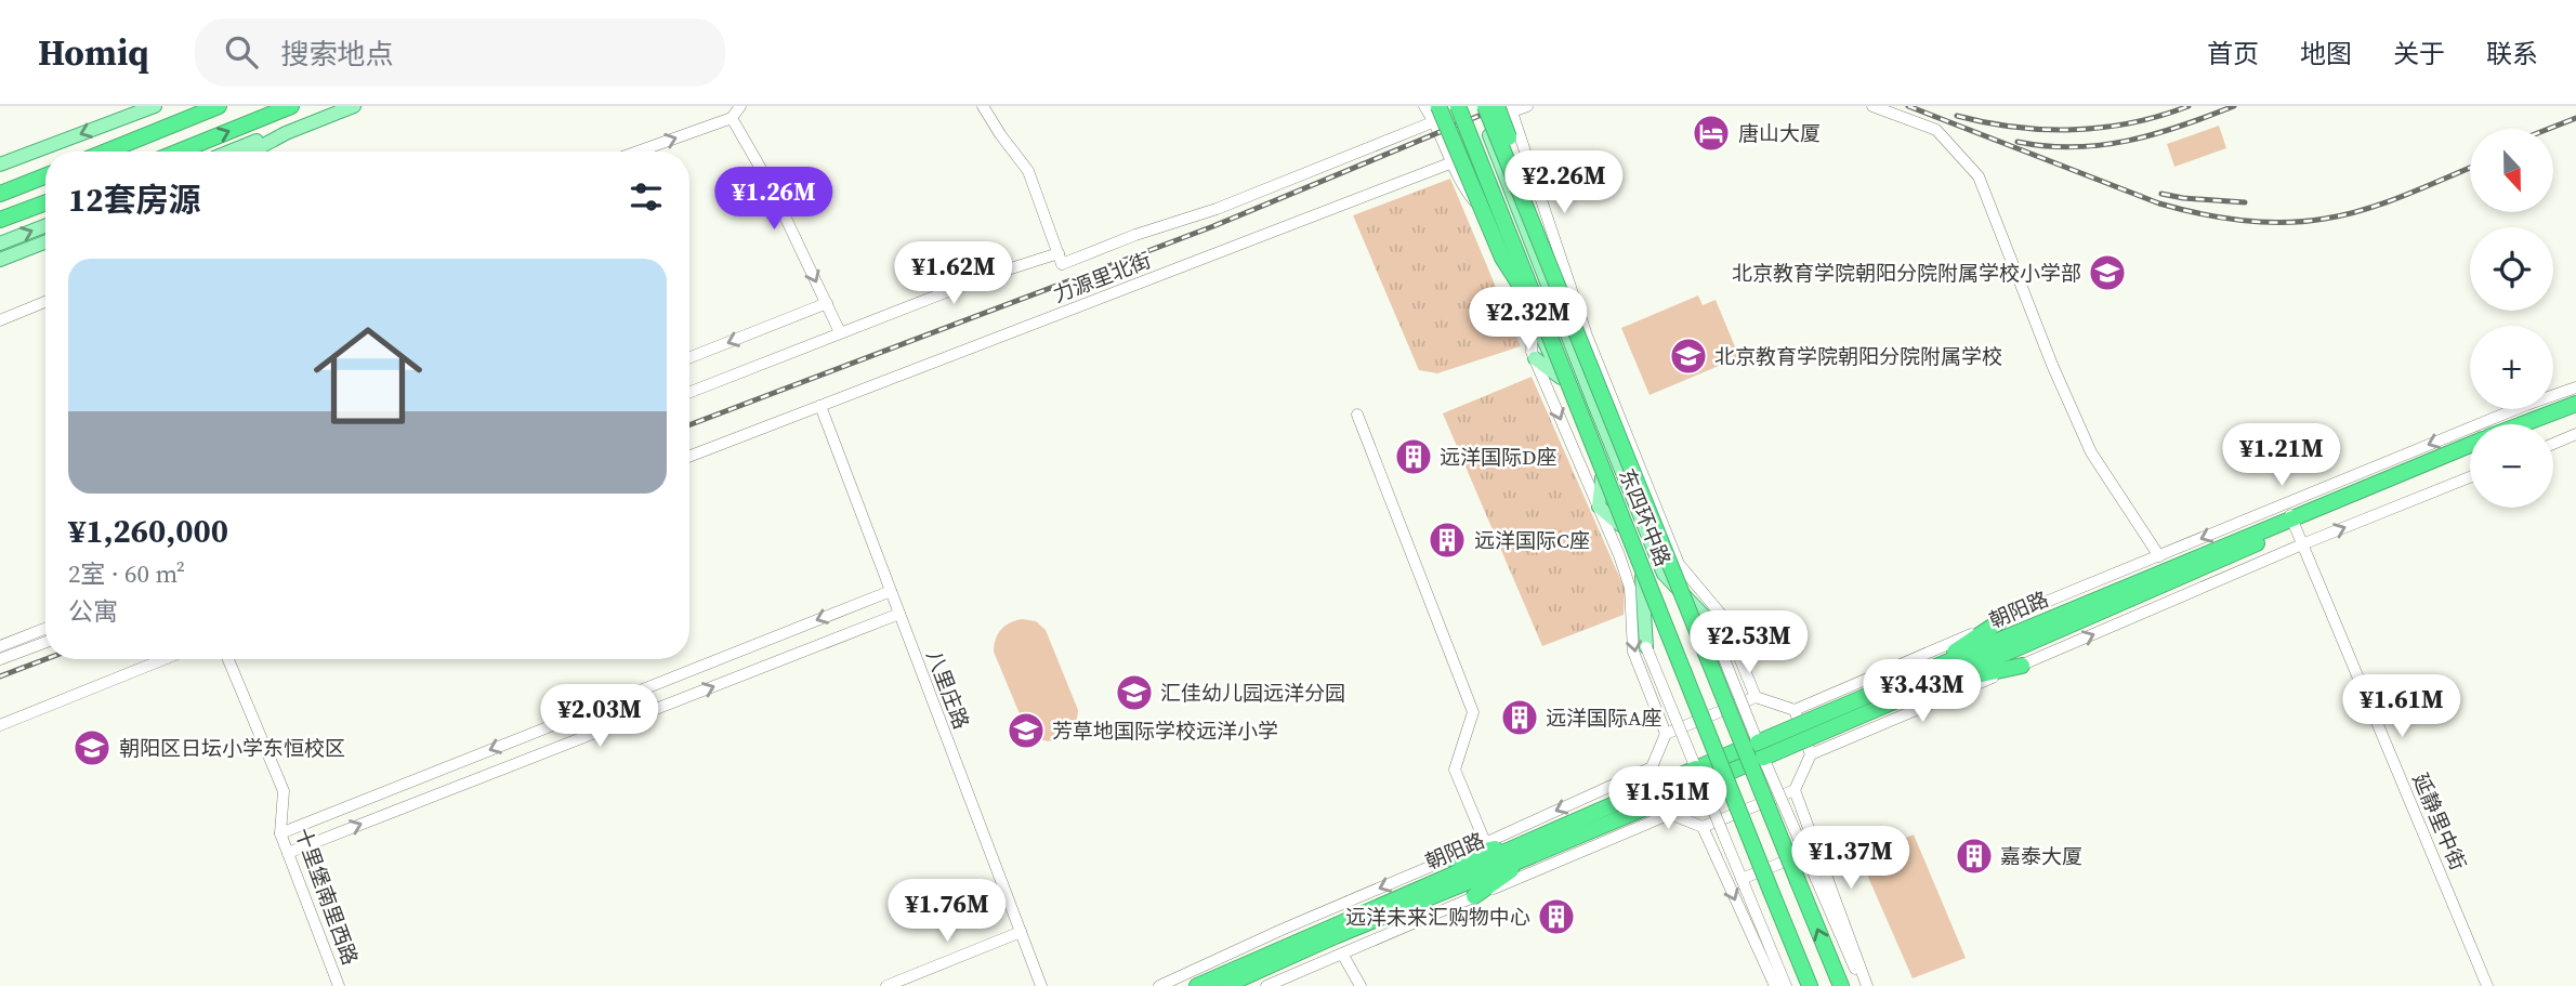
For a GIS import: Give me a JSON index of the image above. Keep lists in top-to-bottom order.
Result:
{
  "streets": {
    "highway": ["东四环中路", "朝阳路"],
    "street": [
      "力源里北街",
      "八里庄路",
      "延静里中街",
      "十里堡南里西路"
    ]
  },
  "crossings": [
    ["力源里北街", "东四环中路"],
    ["力源里北街", "八里庄路"],
    ["东四环中路", "朝阳路"],
    ["朝阳路", "延静里中街"]
  ],
  "places": {
    "hotel": ["唐山大厦"],
    "school or university": [
      "北京教育学院朝阳分院附属学校小学部",
      "北京教育学院朝阳分院附属学校",
      "汇佳幼儿园远洋分园",
      "芳草地国际学校远洋小学",
      "朝阳区日坛小学东恒校区"
    ],
    "building": [
      "远洋国际D座",
      "远洋国际C座",
      "远洋国际A座",
      "嘉泰大厦",
      "远洋未来汇购物中心"
    ]
  },
  "north": "bottom",
  "page": {
    "header": "Homiq",
    "search": "搜索地点",
    "nav": [
      "首页",
      "地图",
      "关于",
      "联系"
    ],
    "map_buttons": ["+", "−"],
    "price": [
      "¥2.26M",
      "¥1.26M",
      "¥1.62M",
      "¥2.32M",
      "¥1.21M",
      "¥2.53M",
      "¥3.43M",
      "¥1.61M",
      "¥2.03M",
      "¥1.51M",
      "¥1.37M",
      "¥1.76M"
    ],
    "heading": "12套房源",
    "list": [
      {
        "name": "¥1,260,000",
        "note": "2室 · 60 m² · 公寓"
      }
    ]
  }
}
